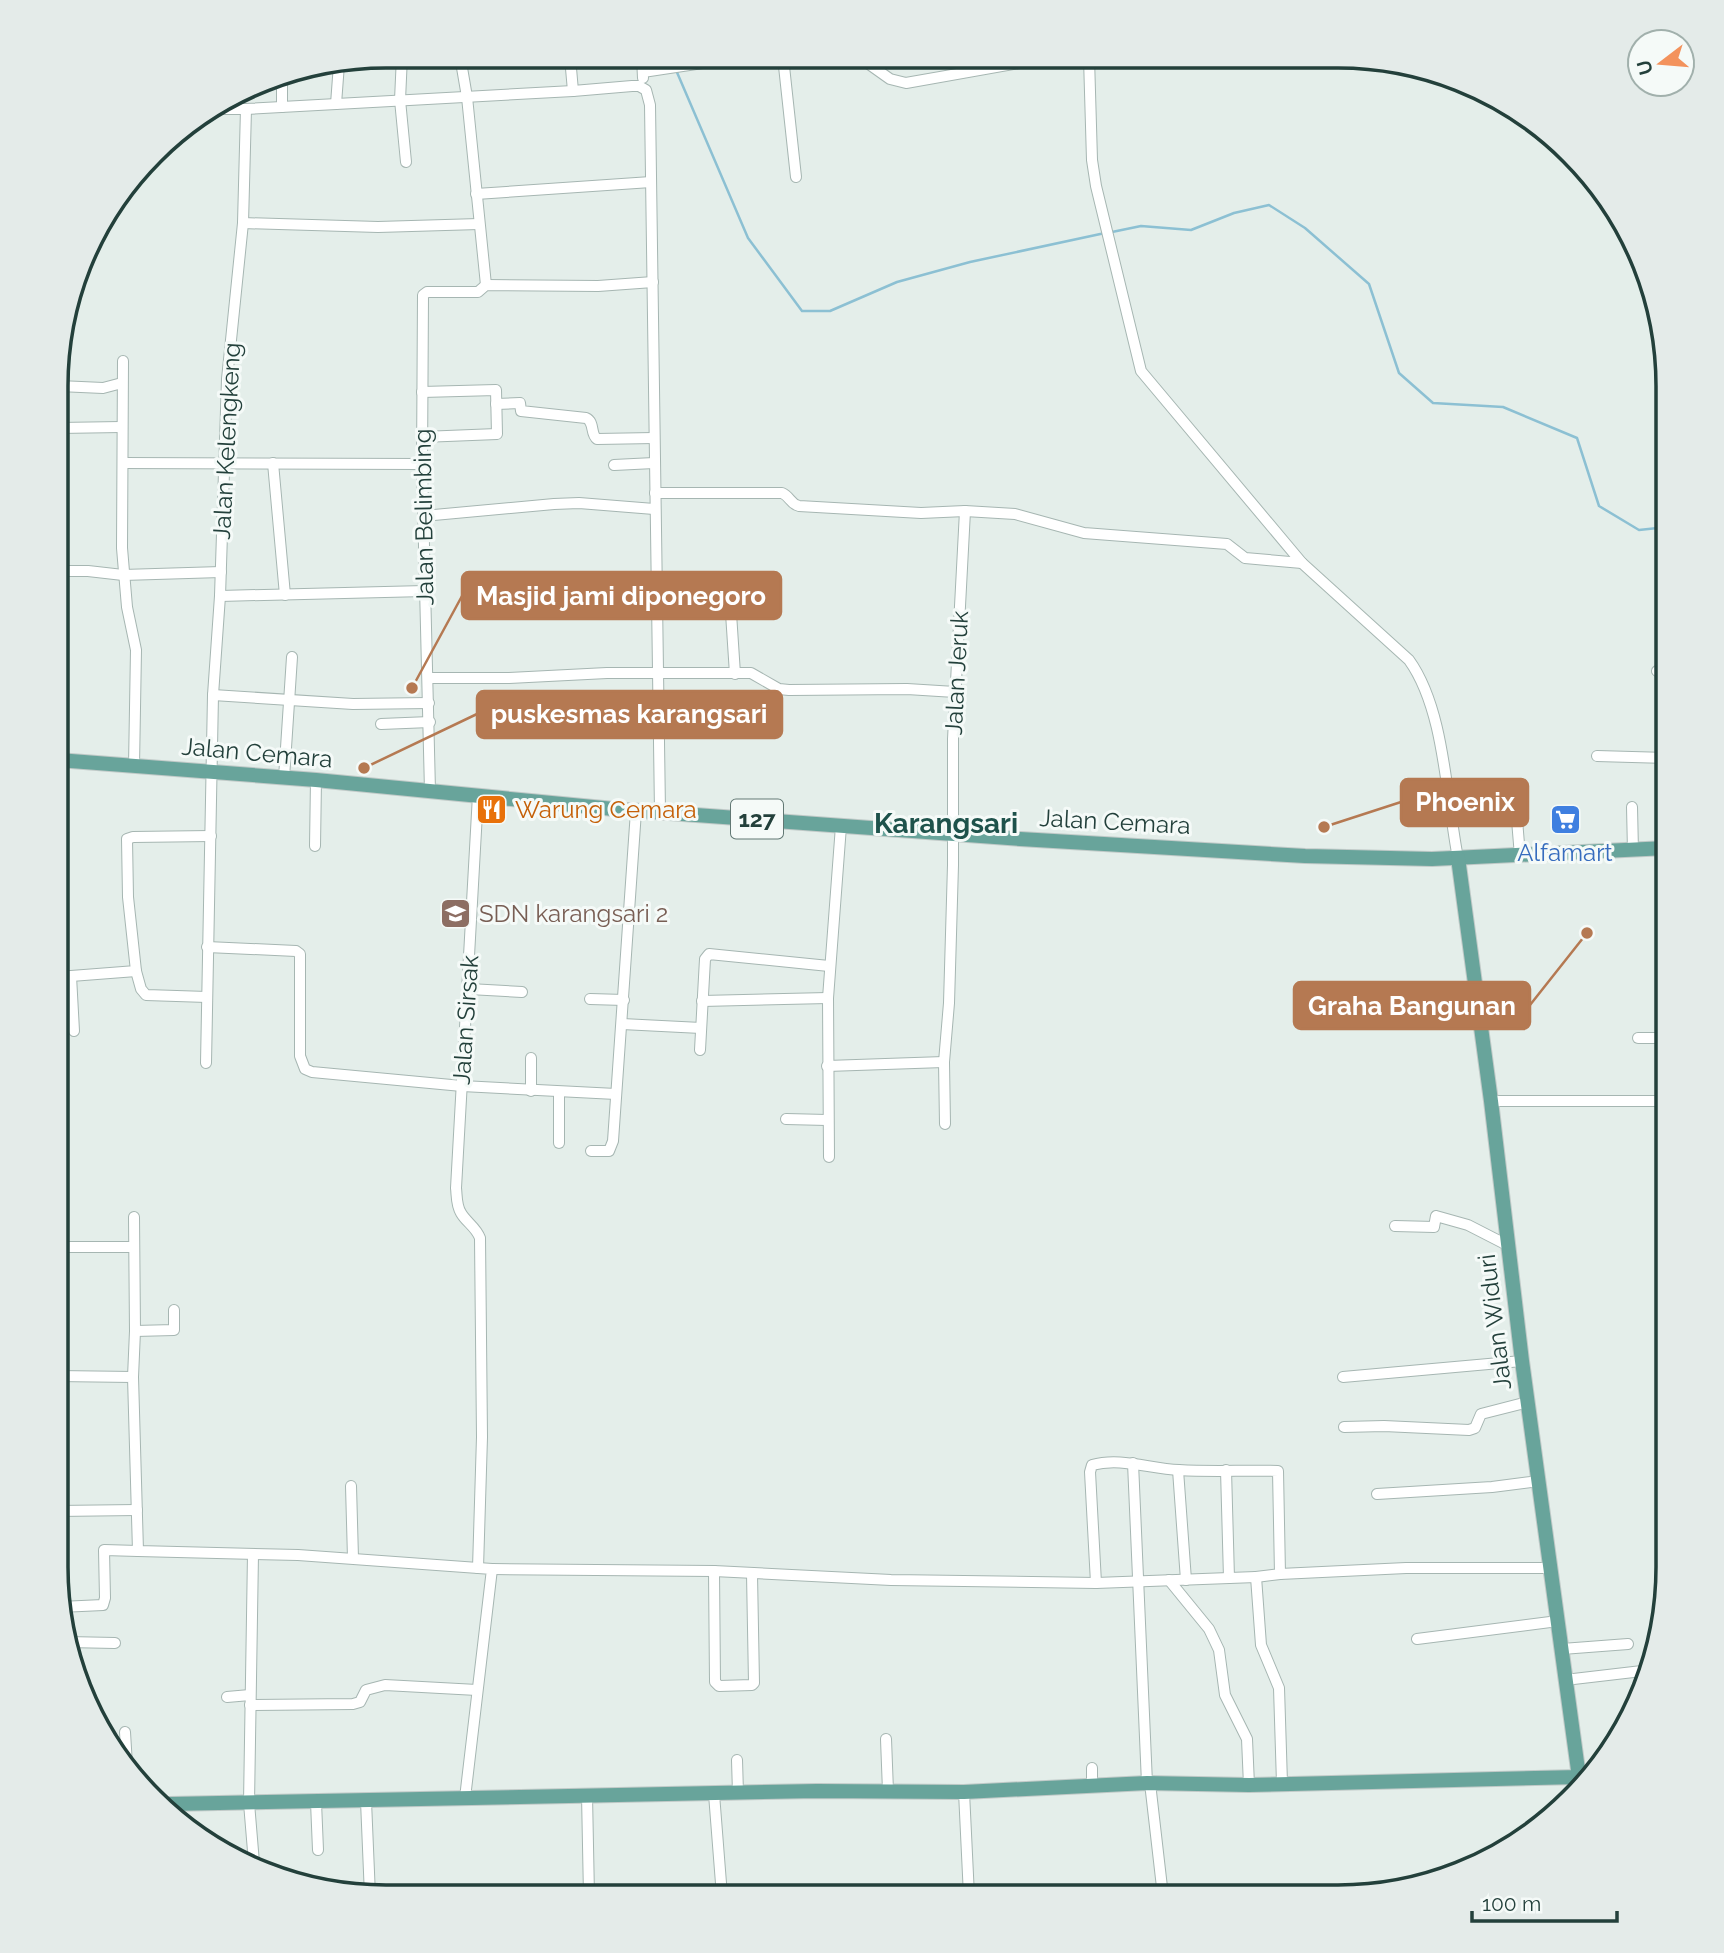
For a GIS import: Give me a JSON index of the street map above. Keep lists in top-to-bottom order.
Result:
{
  "streets": {
    "main road": ["Jalan Cemara", "127", "Jalan Widuri"],
    "street": [
      "Jalan Kelengkeng",
      "Jalan Belimbing",
      "Jalan Jeruk",
      "Jalan Sirsak"
    ]
  },
  "crossings": [
    ["Jalan Kelengkeng", "Jalan Cemara"],
    ["Jalan Belimbing", "Jalan Cemara"],
    ["Jalan Jeruk", "Jalan Cemara"],
    ["Jalan Cemara", "Jalan Sirsak"],
    ["Jalan Cemara", "Jalan Widuri"]
  ],
  "districts": ["Karangsari"],
  "places": {
    "other": [
      "Masjid jami diponegoro",
      "puskesmas karangsari",
      "Phoenix",
      "Graha Bangunan"
    ],
    "restaurant": ["Warung Cemara"],
    "supermarket": ["Alfamart"],
    "school or university": ["SDN karangsari 2"]
  },
  "scale_bar": "100 m",
  "north": "left"
}
